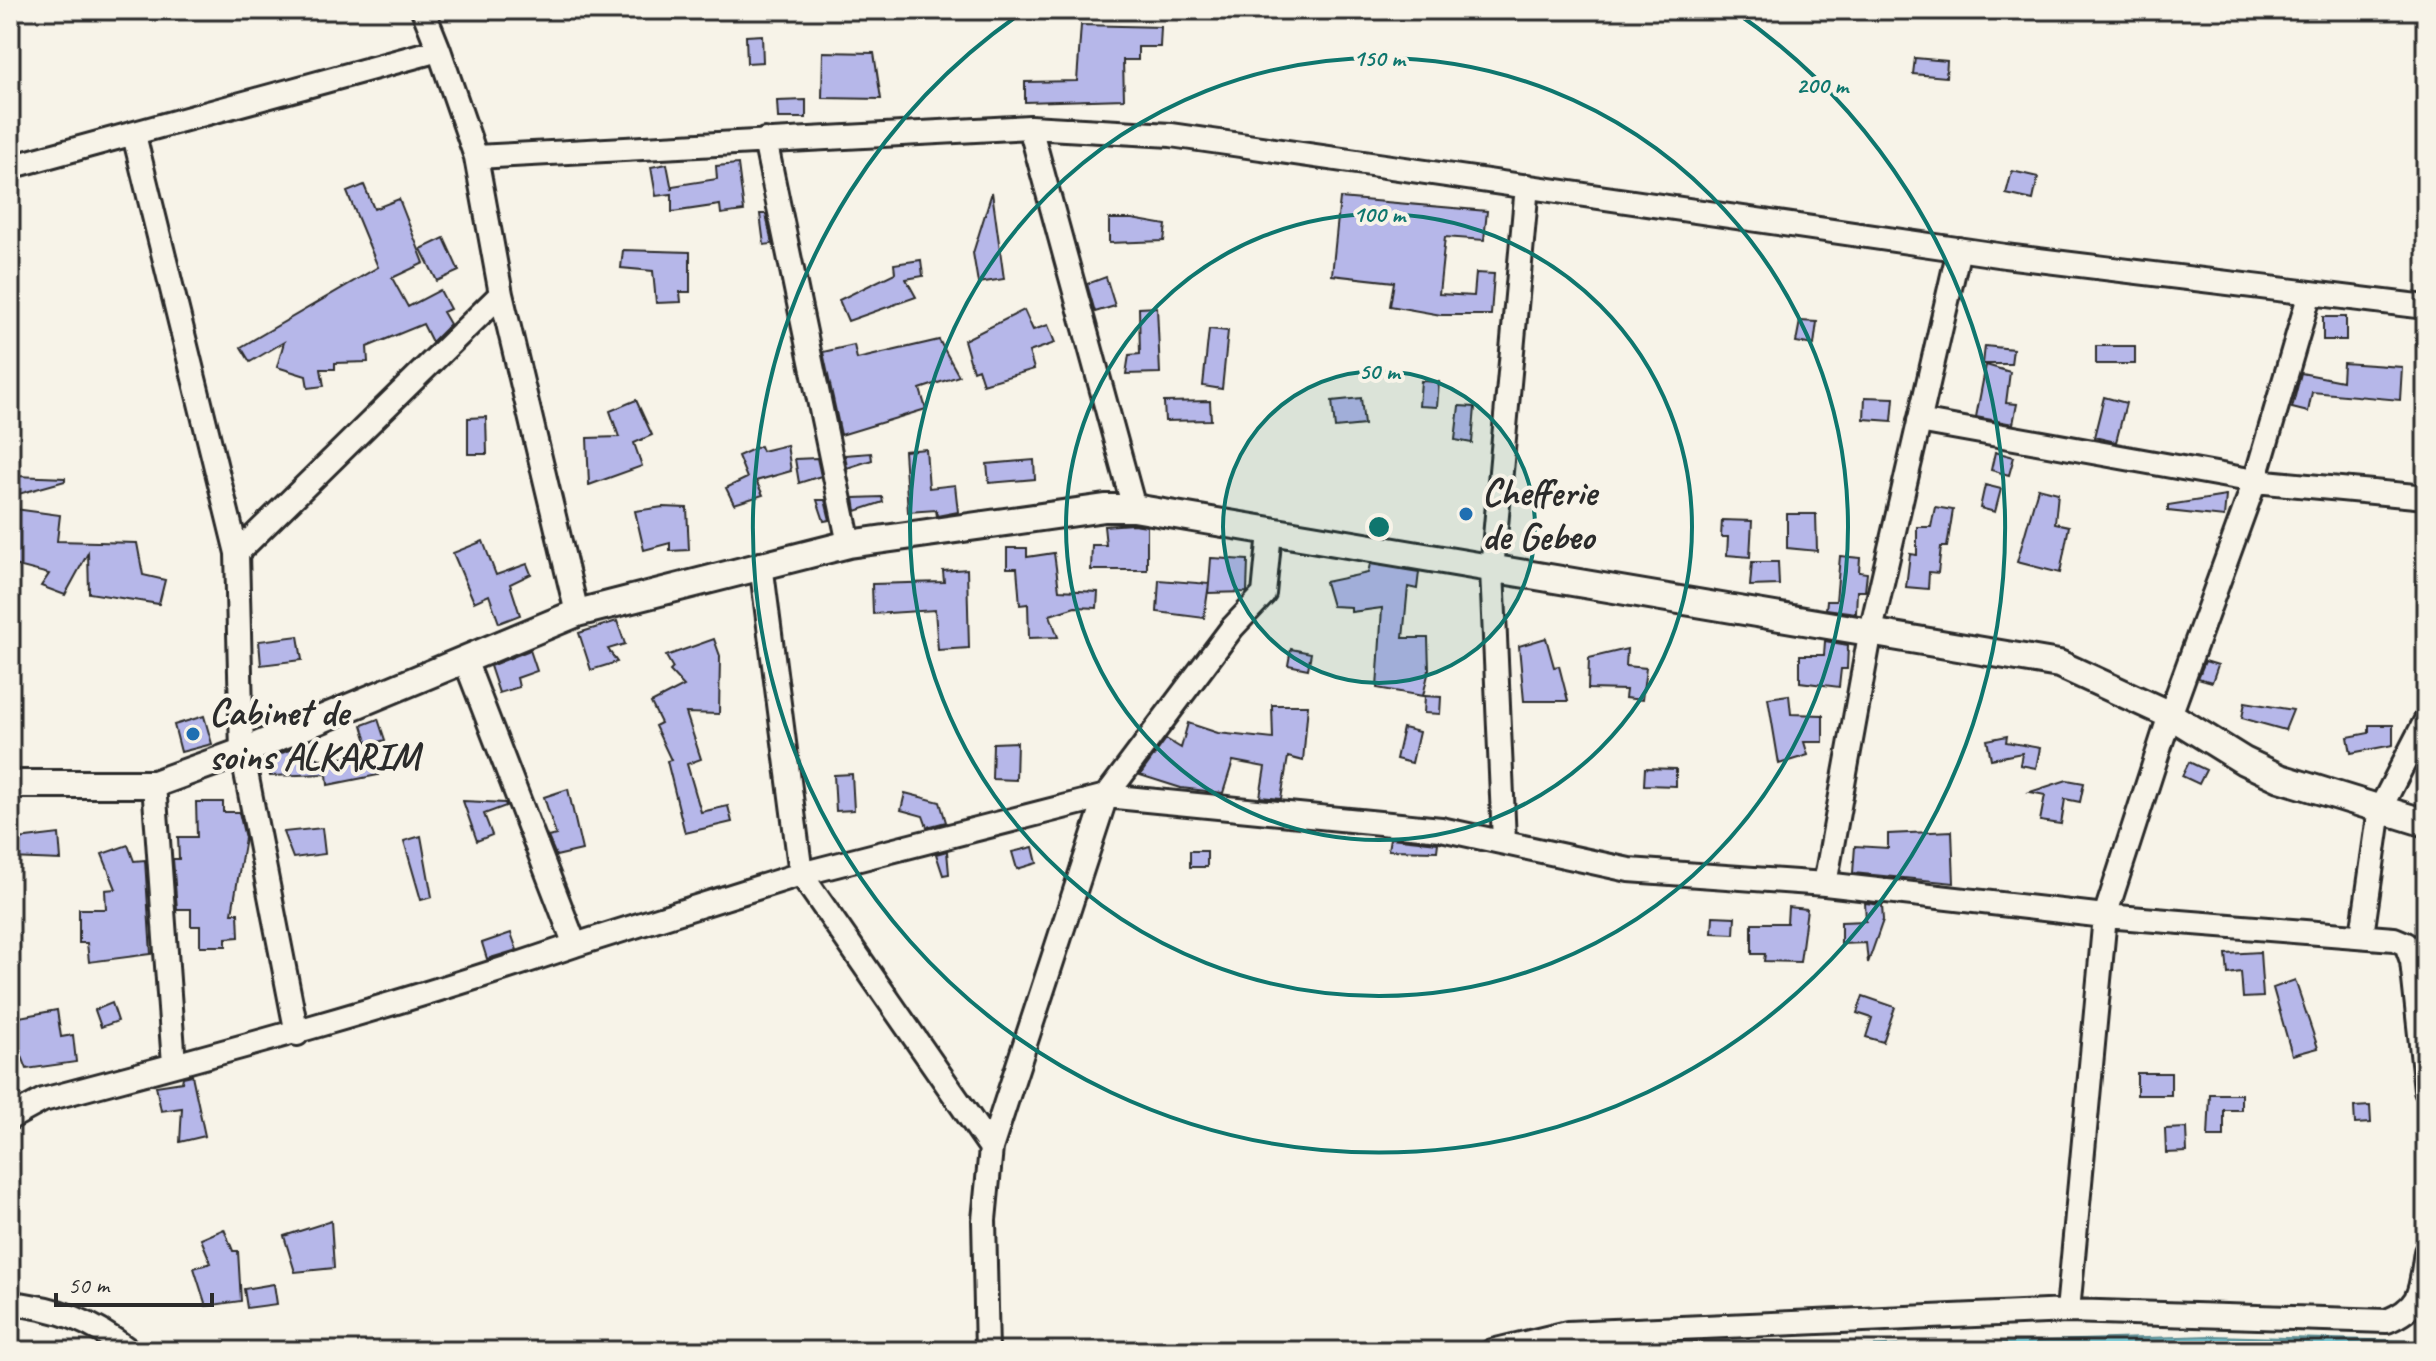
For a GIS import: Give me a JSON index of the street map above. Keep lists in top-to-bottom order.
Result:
{
  "places": ["Chefferie de Gebeo", "Cabinet de soins ALKARIM"],
  "scale_bar": "50 m",
  "rings": [
    "150 m",
    "200 m",
    "100 m",
    "50 m"
  ]
}
